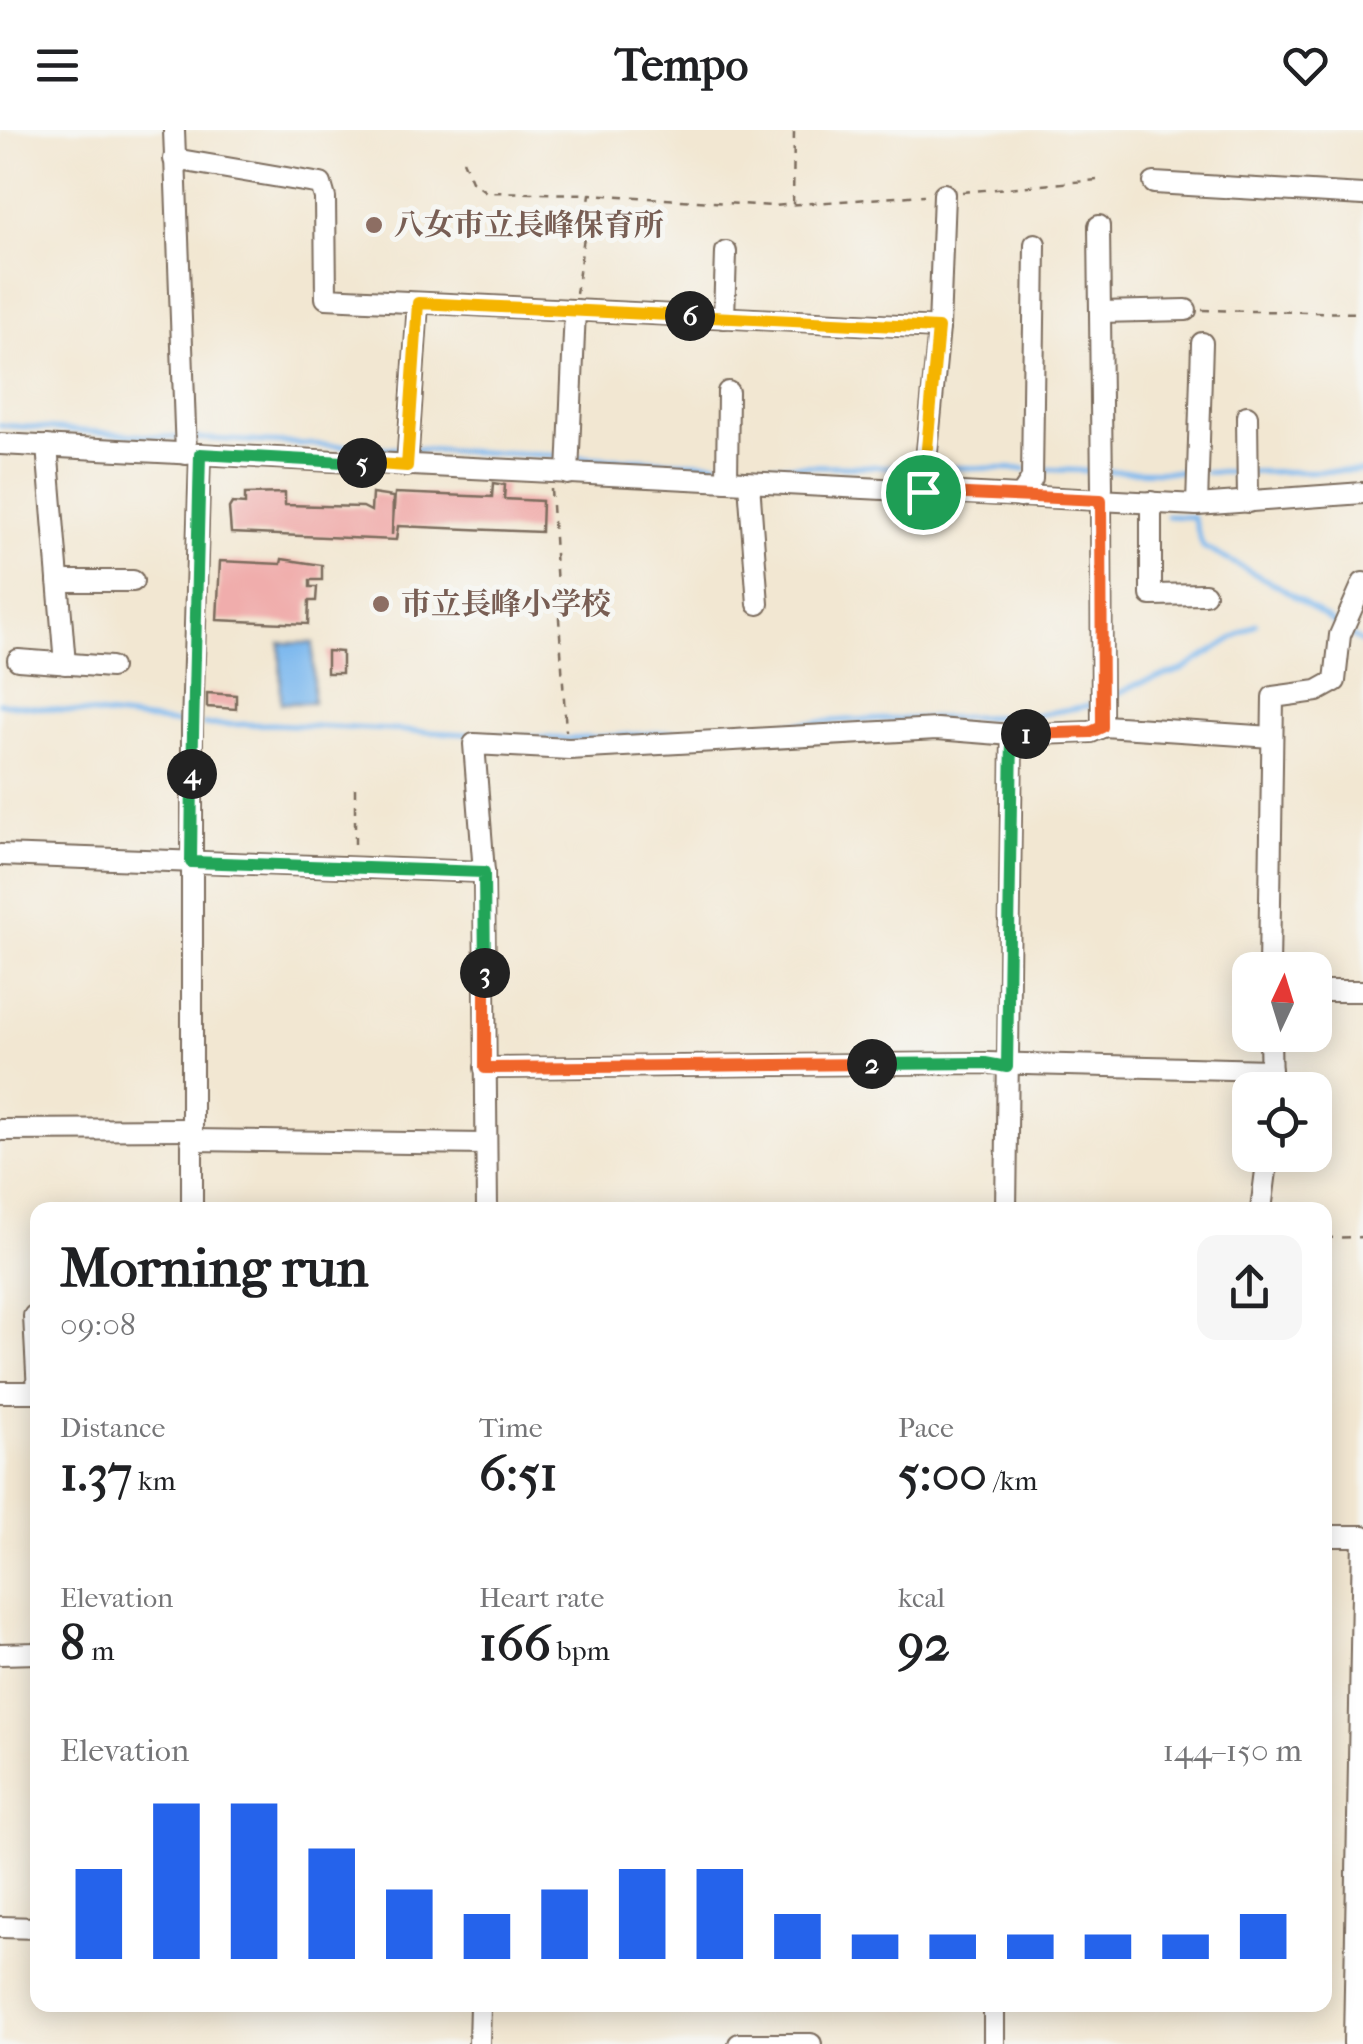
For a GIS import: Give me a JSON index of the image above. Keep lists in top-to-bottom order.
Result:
{
  "places": ["八女市立長峰保育所", "市立長峰小学校"],
  "north": "top",
  "page": {
    "header": "Tempo",
    "pins": [
      "6",
      "5",
      "1",
      "4",
      "3",
      "2"
    ],
    "heading": ["Morning run", "09:08"],
    "stats": [
      ["Distance", "1.37 km"],
      ["Time", "6:51"],
      ["Pace", "5:00 /km"],
      ["Elevation", "8 m"],
      ["Heart rate", "166 bpm"],
      ["kcal", "92"]
    ],
    "chart": ["Elevation", "144–150 m"]
  }
}
